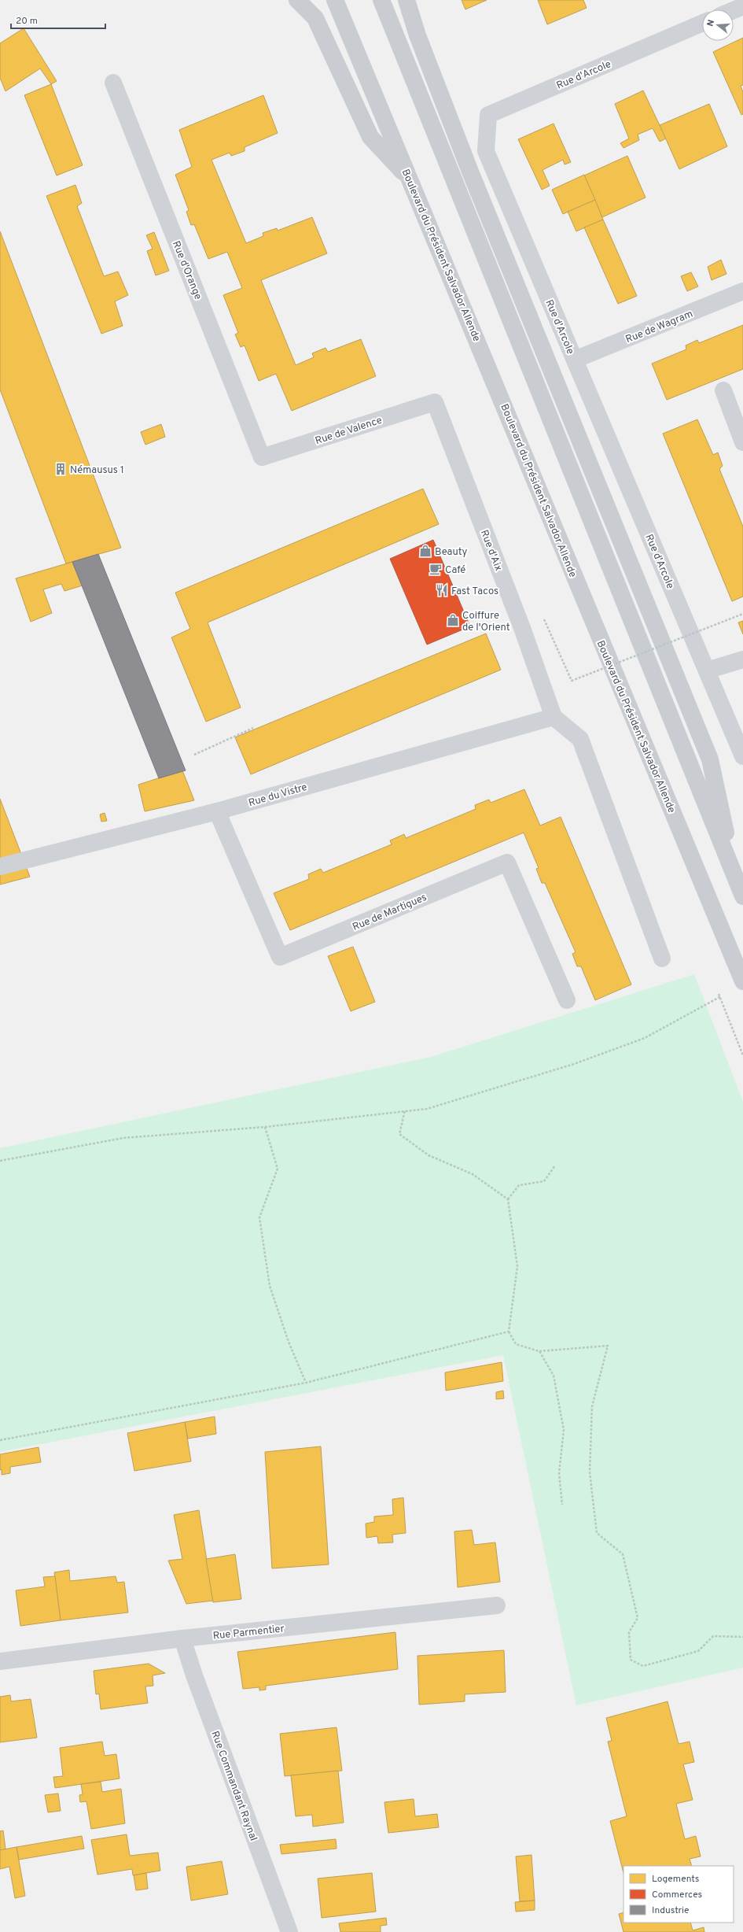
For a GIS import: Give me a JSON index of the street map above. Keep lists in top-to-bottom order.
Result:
{
  "streets": {
    "main road": ["Boulevard du Président Salvador Allende"],
    "street": [
      "Rue d'Arcole",
      "Rue d'Orange",
      "Rue de Wagram",
      "Rue de Valence",
      "Rue d'Aix",
      "Rue du Vistre",
      "Rue de Martigues",
      "Rue Parmentier",
      "Rue Commandant Raynal"
    ]
  },
  "crossings": [
    ["Rue d'Arcole", "Rue de Wagram"],
    ["Rue d'Orange", "Rue de Valence"],
    ["Rue de Valence", "Rue d'Aix"],
    ["Rue d'Aix", "Rue du Vistre"],
    ["Rue du Vistre", "Rue de Martigues"],
    ["Rue Parmentier", "Rue Commandant Raynal"]
  ],
  "places": {
    "building": ["Némausus 1"],
    "shop": ["Beauty", "Coiffure de l'Orient"],
    "cafe": ["Café"],
    "restaurant": ["Fast Tacos"]
  },
  "legend": ["Logements", "Commerces", "Industrie"],
  "scale_bar": "20 m",
  "north": "left"
}
